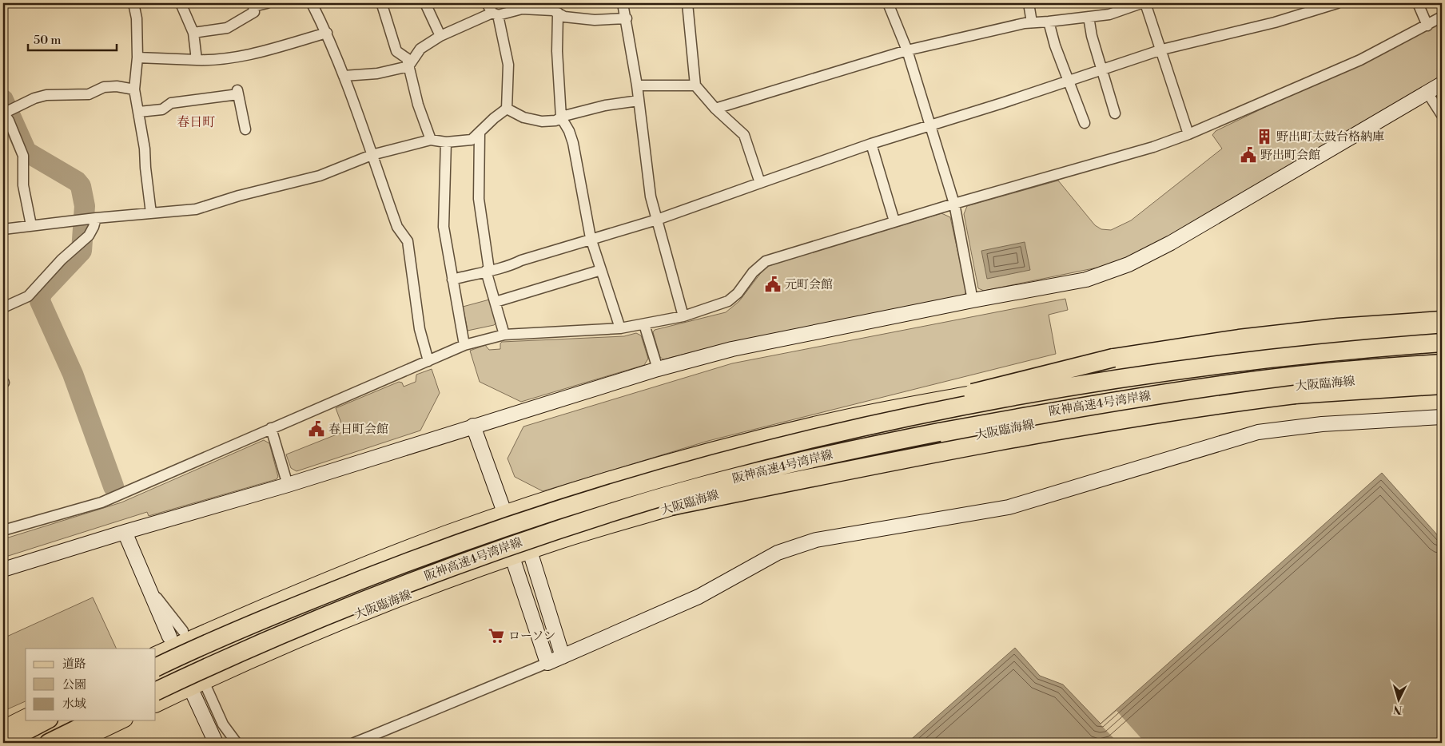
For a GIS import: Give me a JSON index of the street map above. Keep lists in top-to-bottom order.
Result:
{
  "streets": {
    "highway": ["阪神高速4号湾岸線"],
    "main road": ["大阪臨海線"]
  },
  "districts": ["春日町"],
  "places": {
    "building": ["野出町太鼓台格納庫"],
    "public building": ["野出町会館", "元町会館", "春日町会館"],
    "supermarket": ["ローソン"]
  },
  "legend": ["道路", "公園", "水域"],
  "scale_bar": "50 m",
  "north": "bottom"
}
